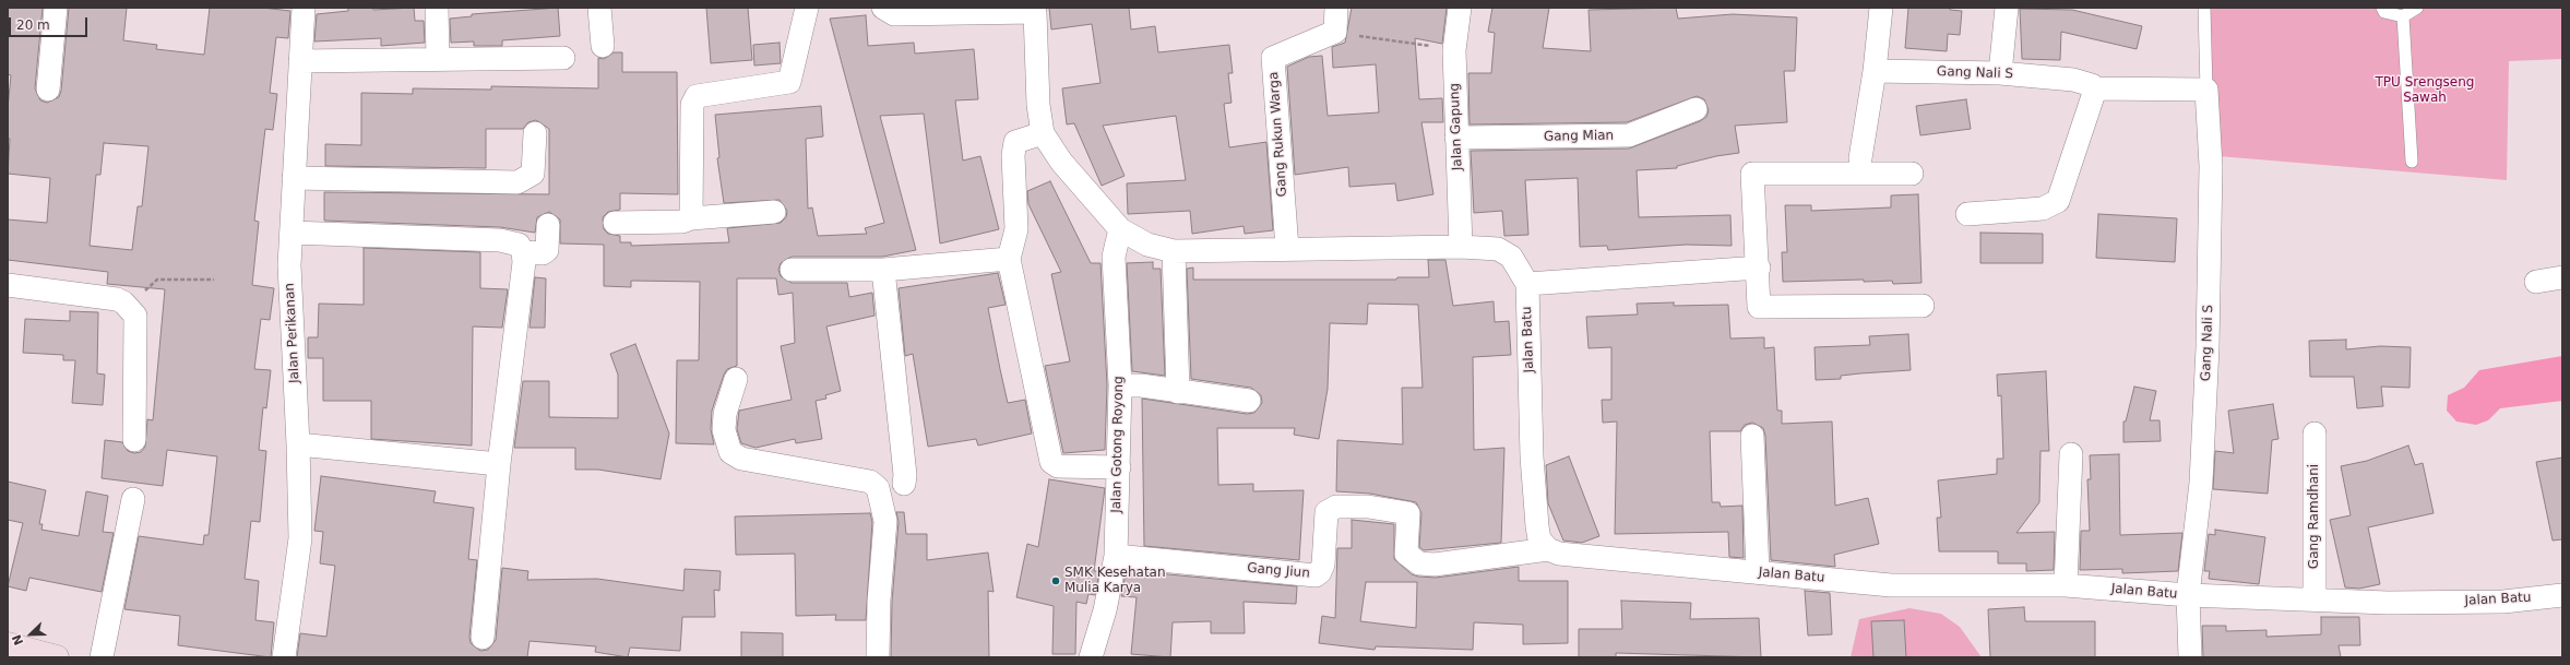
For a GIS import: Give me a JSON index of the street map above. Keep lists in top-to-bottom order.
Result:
{
  "streets": {
    "street": [
      "Gang Nali S",
      "Jalan Gapung",
      "Gang Rukun Warga",
      "Gang Mian",
      "Jalan Perikanan",
      "Jalan Batu",
      "Jalan Gotong Royong",
      "Gang Ramdhani",
      "Gang Jiun"
    ]
  },
  "crossings": [
    ["Gang Nali S", "Jalan Batu"],
    ["Jalan Gapung", "Gang Mian"],
    ["Jalan Gapung", "Jalan Batu"],
    ["Gang Rukun Warga", "Jalan Batu"],
    ["Jalan Batu", "Jalan Gotong Royong"],
    ["Jalan Batu", "Gang Ramdhani"],
    ["Jalan Batu", "Gang Jiun"],
    ["Jalan Gotong Royong", "Gang Jiun"]
  ],
  "parks": ["TPU Srengseng Sawah"],
  "places": ["SMK Kesehatan Mulia Karya"],
  "scale_bar": "20 m",
  "north": "bottom left"
}
